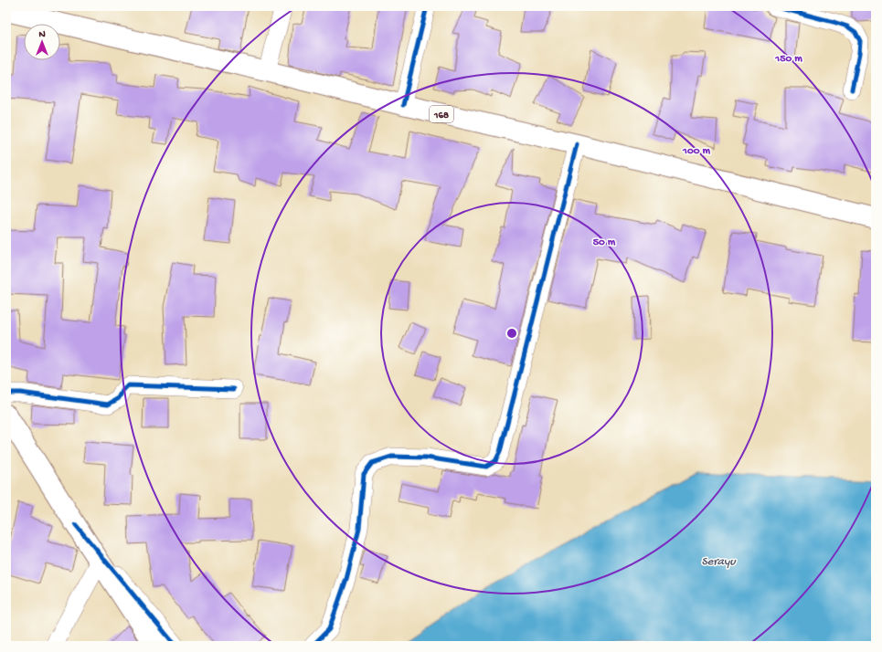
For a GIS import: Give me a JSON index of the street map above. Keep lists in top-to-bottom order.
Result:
{
  "streets": {
    "main road": ["168"]
  },
  "water": ["Serayu"],
  "north": "top",
  "rings": ["150 m", "100 m", "50 m"]
}
